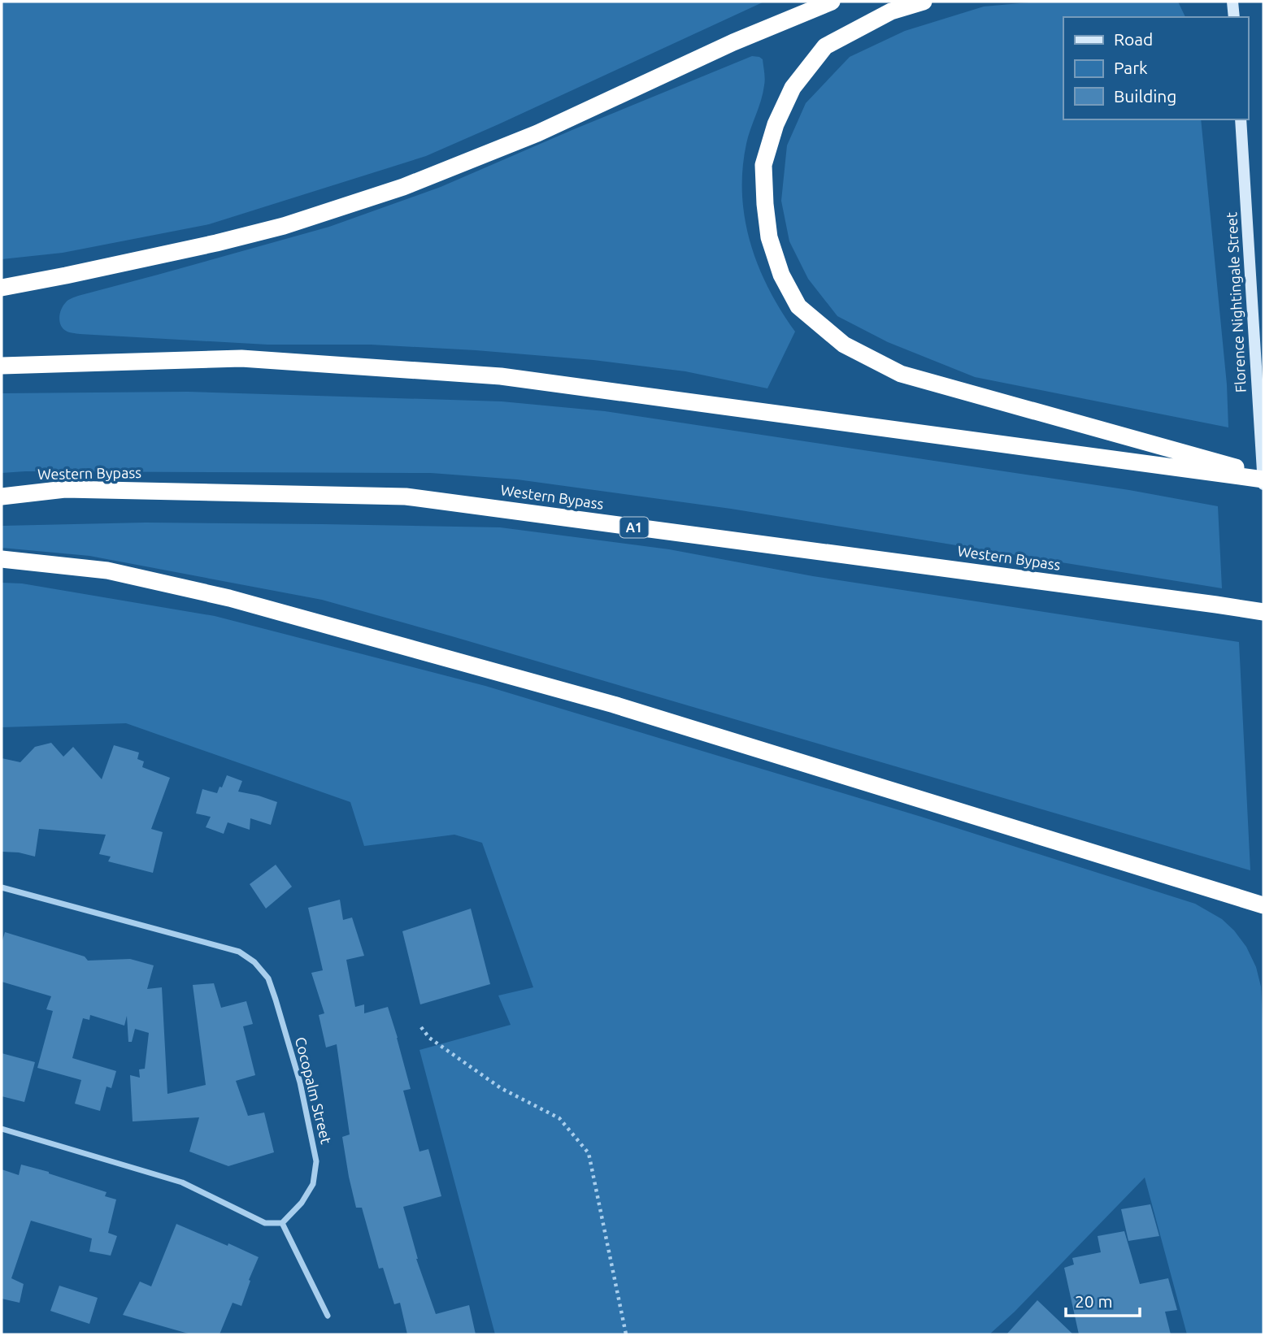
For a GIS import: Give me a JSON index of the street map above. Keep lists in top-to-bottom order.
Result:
{
  "streets": {
    "highway": ["Western Bypass", "A1"],
    "main road": ["Florence Nightingale Street"],
    "street": ["Cocopalm Street"]
  },
  "legend": ["Road", "Park", "Building"],
  "scale_bar": "20 m"
}
